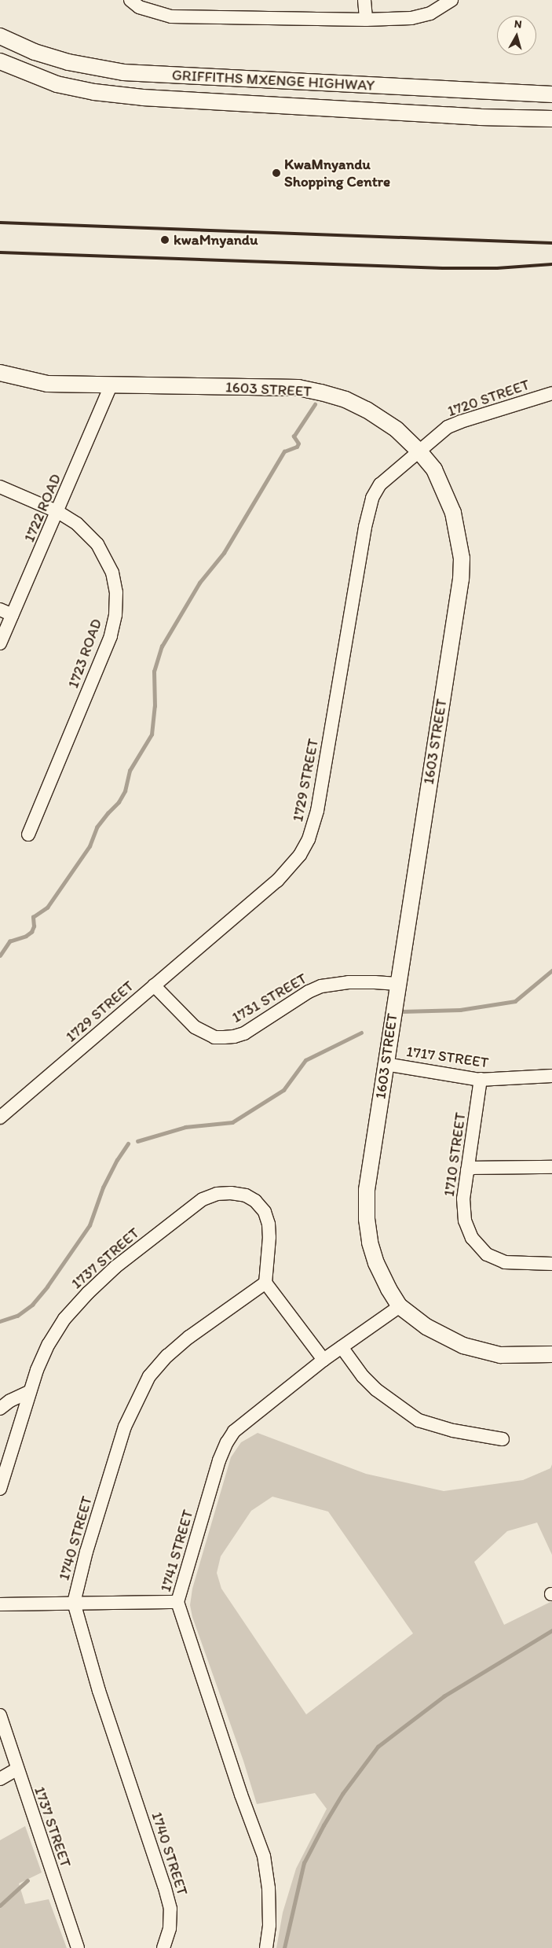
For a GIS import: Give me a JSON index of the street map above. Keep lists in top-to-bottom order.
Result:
{
  "streets": {
    "street": [
      "GRIFFITHS MXENGE HIGHWAY",
      "1603 STREET",
      "1720 STREET",
      "1722 ROAD",
      "1723 ROAD",
      "1729 STREET",
      "1731 STREET",
      "1717 STREET",
      "1710 STREET",
      "1737 STREET",
      "1740 STREET",
      "1741 STREET"
    ]
  },
  "crossings": [
    ["1603 STREET", "1720 STREET"],
    ["1603 STREET", "1722 ROAD"],
    ["1603 STREET", "1729 STREET"],
    ["1603 STREET", "1731 STREET"],
    ["1603 STREET", "1717 STREET"],
    ["1603 STREET", "1741 STREET"],
    ["1720 STREET", "1729 STREET"],
    ["1722 ROAD", "1723 ROAD"],
    ["1729 STREET", "1731 STREET"],
    ["1717 STREET", "1710 STREET"],
    ["1737 STREET", "1740 STREET"]
  ],
  "places": ["KwaMnyandu Shopping Centre", "kwaMnyandu"],
  "north": "top"
}
